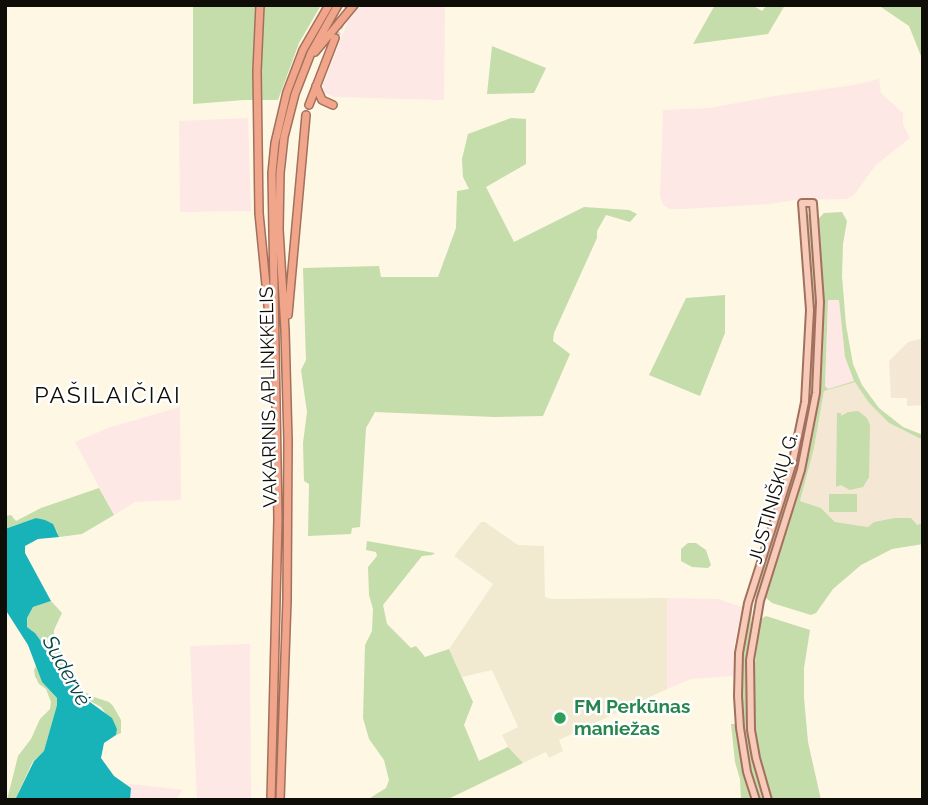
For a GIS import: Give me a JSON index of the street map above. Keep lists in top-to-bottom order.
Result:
{
  "streets": {
    "highway": ["VAKARINIS APLINKKELIS"],
    "main road": ["JUSTINIŠKIŲ G."]
  },
  "districts": ["PAŠILAIČIAI"],
  "water": ["Sudervė"],
  "places": ["FM Perkūnas maniežas"]
}
